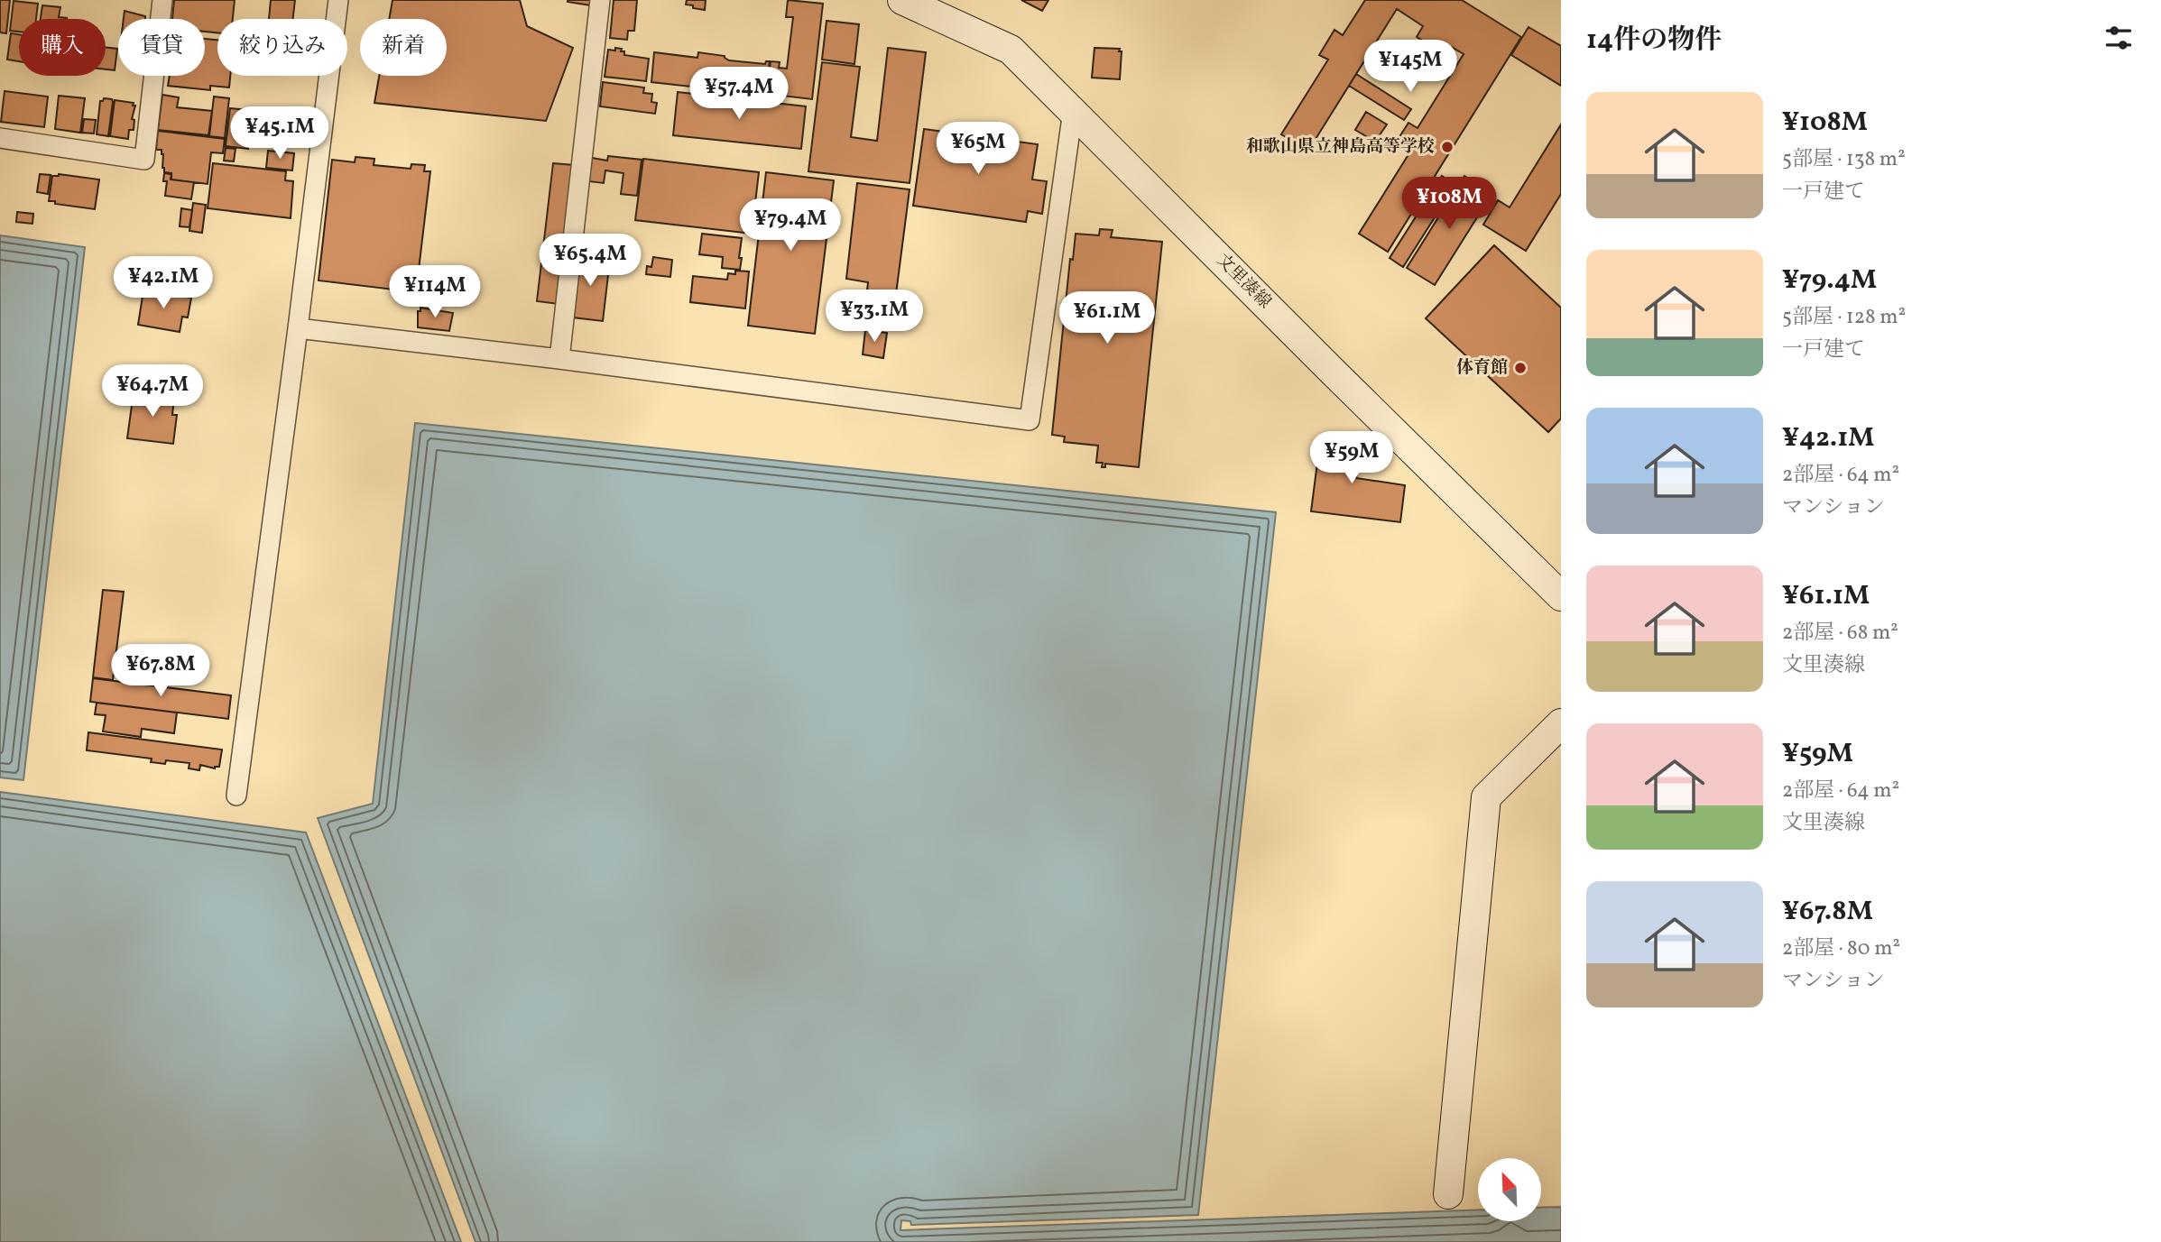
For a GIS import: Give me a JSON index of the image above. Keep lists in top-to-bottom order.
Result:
{
  "streets": {
    "main road": ["文里湊線"]
  },
  "places": ["和歌山県立神島高等学校", "体育館"],
  "north": "top left",
  "page": {
    "heading": "14件の物件",
    "chip": [
      "購入",
      "賃貸",
      "絞り込み",
      "新着"
    ],
    "price": [
      "¥145M",
      "¥57.4M",
      "¥45.1M",
      "¥65M",
      "¥108M",
      "¥79.4M",
      "¥65.4M",
      "¥42.1M",
      "¥114M",
      "¥33.1M",
      "¥61.1M",
      "¥64.7M",
      "¥59M",
      "¥67.8M"
    ],
    "list": [
      {
        "name": "¥108M",
        "note": "5部屋 · 138 m² · 一戸建て"
      },
      {
        "name": "¥79.4M",
        "note": "5部屋 · 128 m² · 一戸建て"
      },
      {
        "name": "¥42.1M",
        "note": "2部屋 · 64 m² · マンション"
      },
      {
        "name": "¥61.1M",
        "note": "2部屋 · 68 m² · 文里湊線"
      },
      {
        "name": "¥59M",
        "note": "2部屋 · 64 m² · 文里湊線"
      },
      {
        "name": "¥67.8M",
        "note": "2部屋 · 80 m² · マンション"
      }
    ]
  }
}
